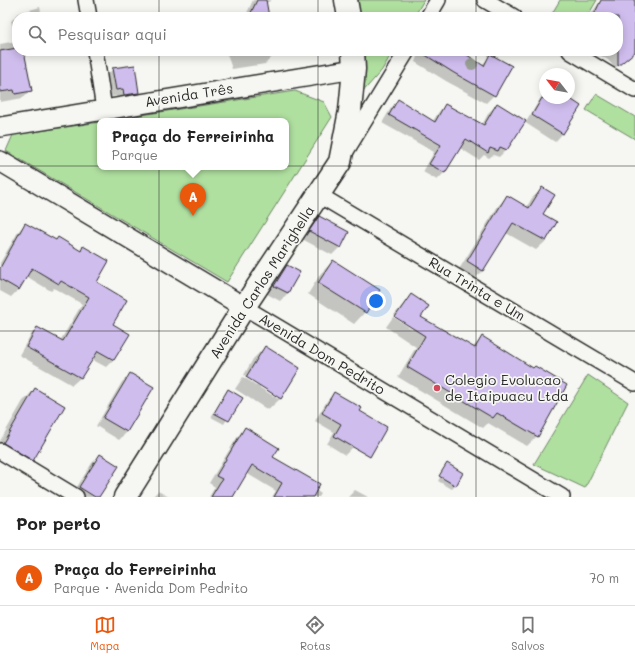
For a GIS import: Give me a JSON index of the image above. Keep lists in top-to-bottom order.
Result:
{
  "streets": {
    "main road": ["Avenida Carlos Marighella"],
    "street": ["Avenida Três", "Rua Trinta e Um", "Avenida Dom Pedrito"]
  },
  "crossings": [
    ["Avenida Três", "Avenida Carlos Marighella"],
    ["Avenida Carlos Marighella", "Rua Trinta e Um"],
    ["Avenida Carlos Marighella", "Avenida Dom Pedrito"]
  ],
  "places": ["Colegio Evolucao de Itaipuacu Ltda"],
  "north": "top left",
  "page": {
    "search": "Pesquisar aqui",
    "popup": ["Praça do Ferreirinha", "Parque"],
    "pins": "A",
    "heading": "Por perto",
    "list": [
      {
        "mark": "A",
        "name": "Praça do Ferreirinha",
        "note": "Parque · Avenida Dom Pedrito",
        "value": "70 m"
      }
    ],
    "nav": ["Mapa", "Rotas", "Salvos"]
  }
}
